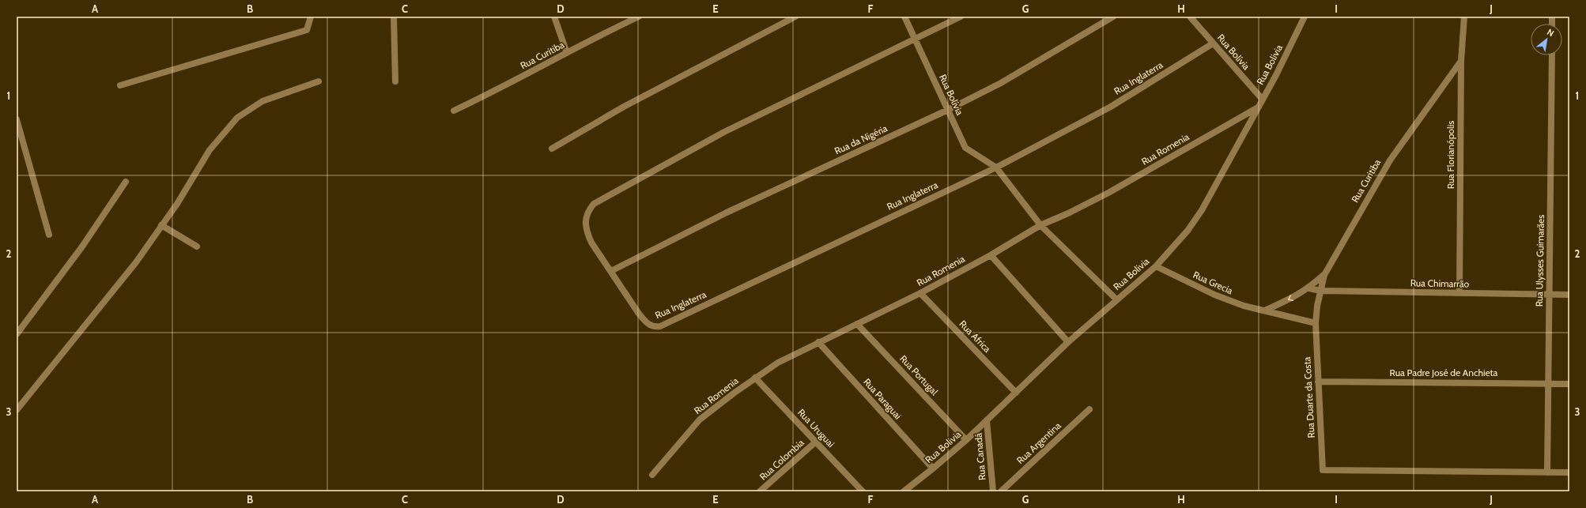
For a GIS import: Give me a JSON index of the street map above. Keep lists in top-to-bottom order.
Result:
{
  "streets": {
    "street": [
      "Rua Bolívia",
      "Rua Curitiba",
      "Rua Bolivia",
      "Rua Inglaterra",
      "Rua da Nigéria",
      "Rua Romenia",
      "Rua Florianópolis",
      "Rua Ulysses Guimarães",
      "Rua Grecia",
      "Rua Chimarrão",
      "Rua Africa",
      "Rua Padre José de Anchieta",
      "Rua Portugal",
      "Rua Duarte da Costa",
      "Rua Paraguai",
      "Rua Uruguai",
      "Rua Argentina",
      "Rua Canadá",
      "Rua Colombia"
    ]
  },
  "crossings": [
    ["Rua Bolívia", "Rua Bolivia"],
    ["Rua Bolívia", "Rua Inglaterra"],
    ["Rua Bolívia", "Rua da Nigéria"],
    ["Rua Bolívia", "Rua Romenia"],
    ["Rua Curitiba", "Rua Florianópolis"],
    ["Rua Curitiba", "Rua Grecia"],
    ["Rua Curitiba", "Rua Chimarrão"],
    ["Rua Curitiba", "Rua Duarte da Costa"],
    ["Rua Bolivia", "Rua Romenia"],
    ["Rua Bolivia", "Rua Grecia"],
    ["Rua Bolivia", "Rua Africa"],
    ["Rua Bolivia", "Rua Portugal"],
    ["Rua Bolivia", "Rua Paraguai"],
    ["Rua Bolivia", "Rua Canadá"],
    ["Rua Inglaterra", "Rua da Nigéria"],
    ["Rua Romenia", "Rua Africa"],
    ["Rua Romenia", "Rua Portugal"],
    ["Rua Romenia", "Rua Paraguai"],
    ["Rua Romenia", "Rua Uruguai"],
    ["Rua Florianópolis", "Rua Chimarrão"],
    ["Rua Ulysses Guimarães", "Rua Chimarrão"],
    ["Rua Ulysses Guimarães", "Rua Padre José de Anchieta"],
    ["Rua Ulysses Guimarães", "Rua Duarte da Costa"],
    ["Rua Grecia", "Rua Duarte da Costa"],
    ["Rua Padre José de Anchieta", "Rua Duarte da Costa"],
    ["Rua Uruguai", "Rua Colombia"]
  ],
  "north": "top right",
  "grid": {
    "columns": [
      "A",
      "B",
      "C",
      "D",
      "E",
      "F",
      "G",
      "H",
      "I",
      "J"
    ],
    "rows": ["1", "2", "3"]
  }
}
